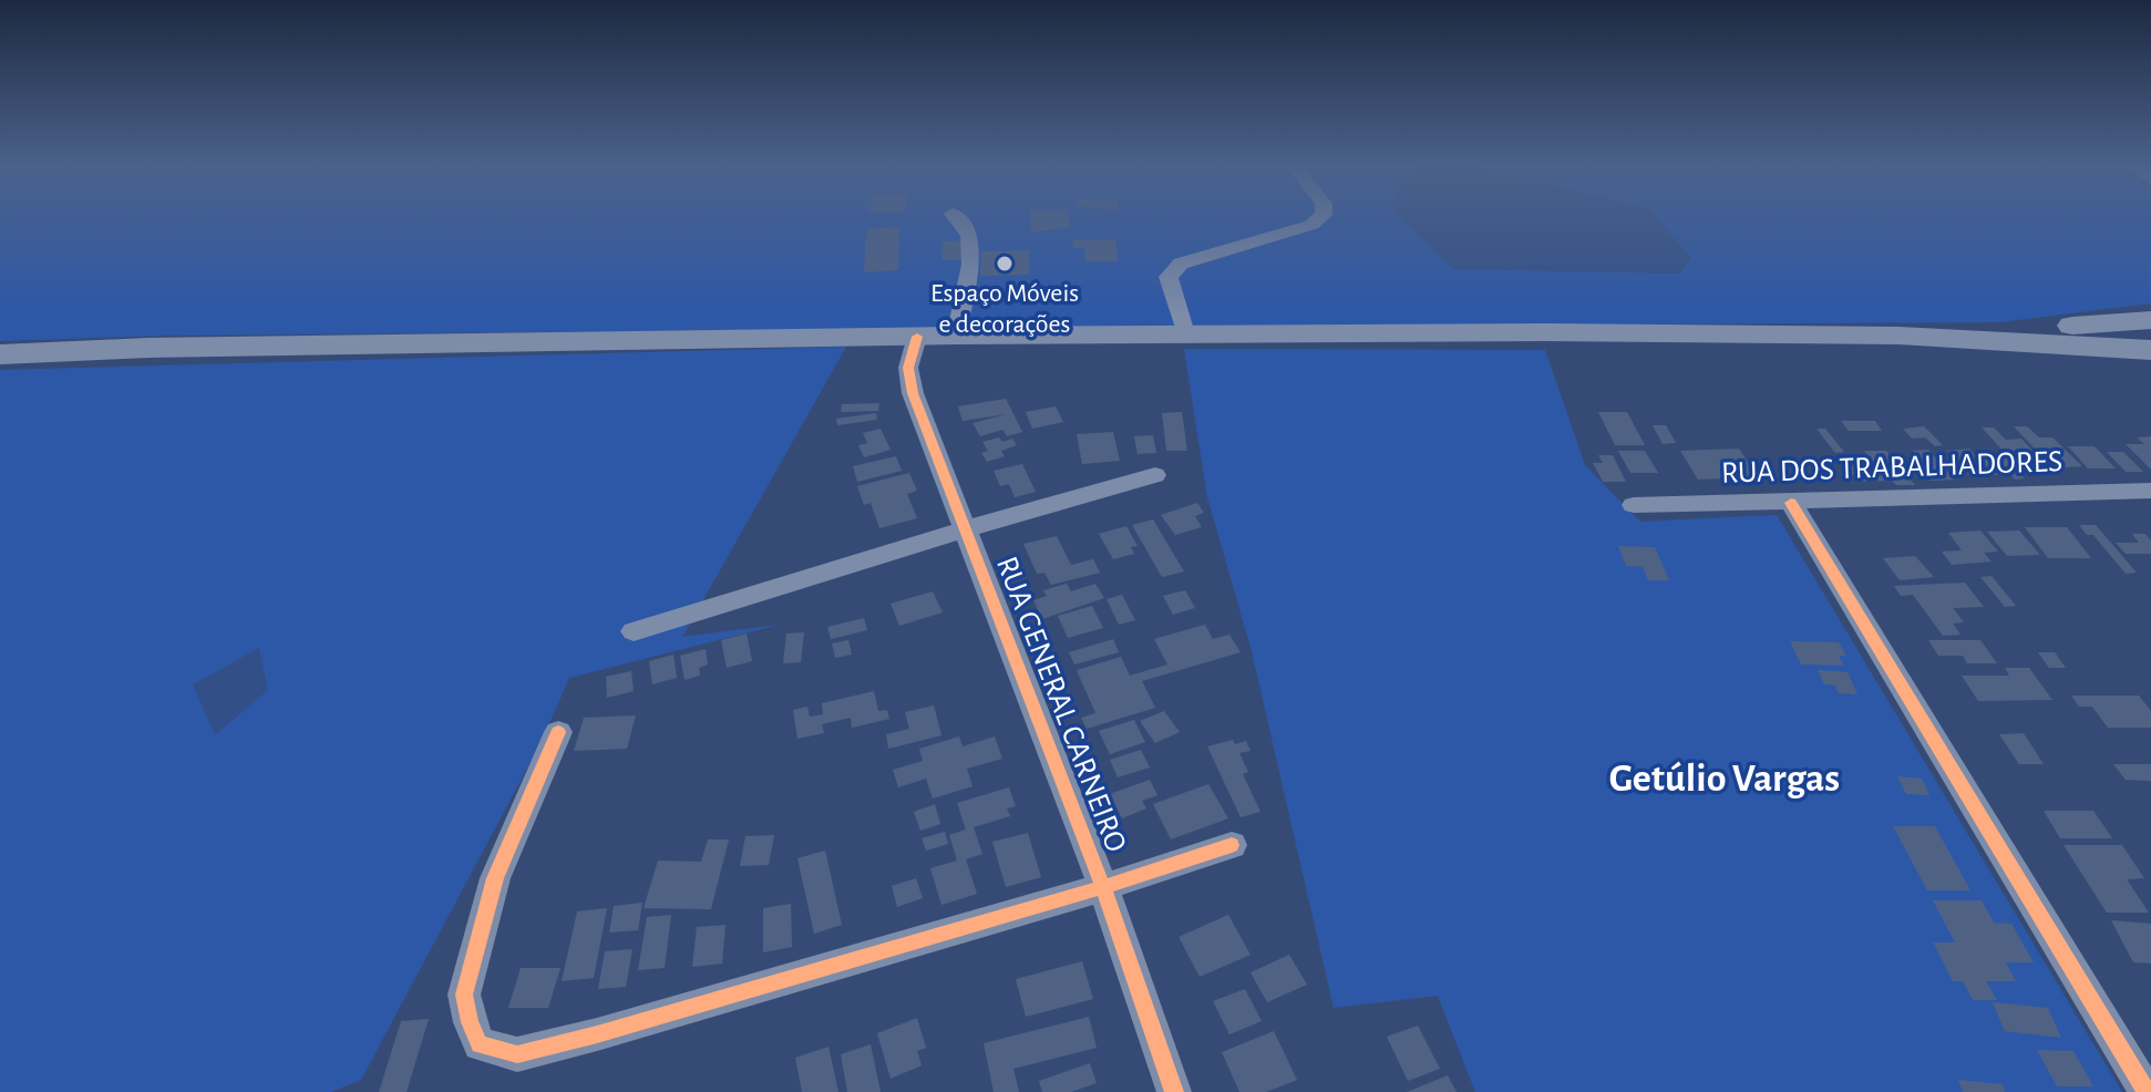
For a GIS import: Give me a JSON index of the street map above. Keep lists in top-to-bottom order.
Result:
{
  "streets": {
    "street": ["RUA DOS TRABALHADORES", "RUA GENERAL CARNEIRO"]
  },
  "districts": ["Getúlio Vargas"],
  "places": ["Espaço Móveis e decorações"]
}
